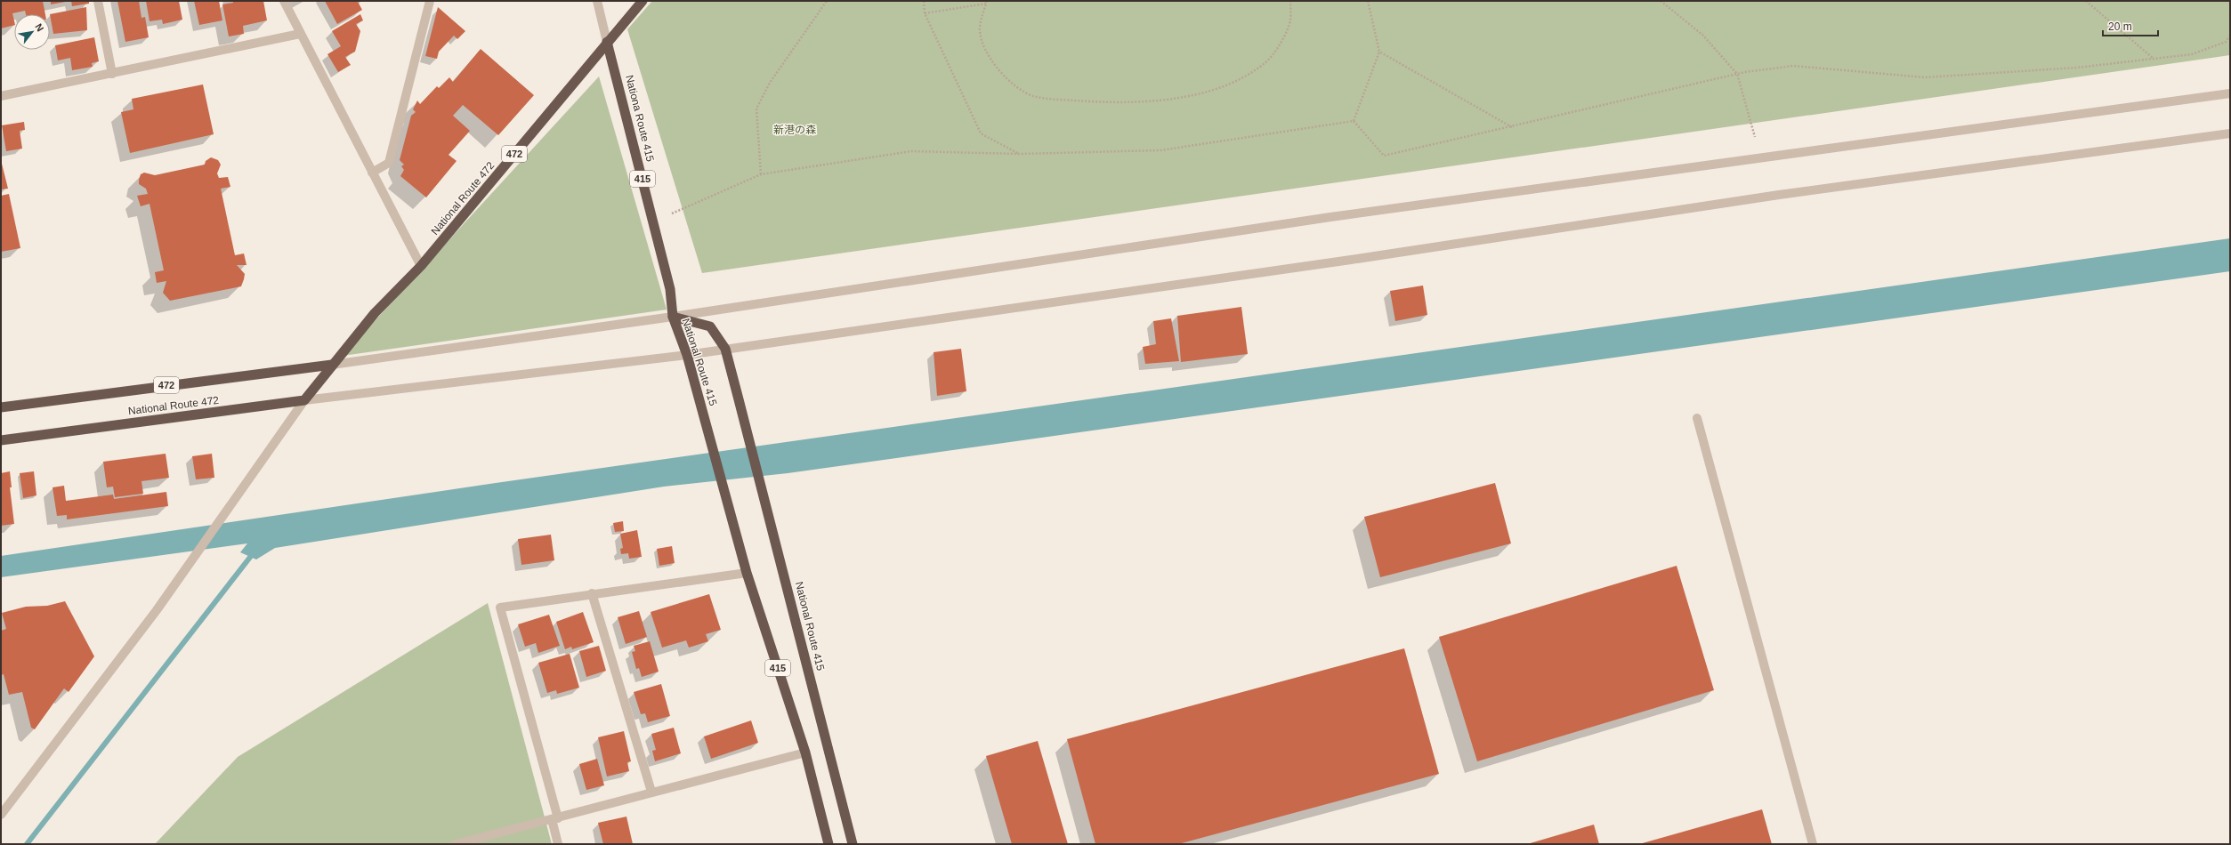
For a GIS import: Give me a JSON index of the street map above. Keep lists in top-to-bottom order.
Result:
{
  "streets": {
    "highway": [
      "Nationa Route 415",
      "472",
      "415",
      "National Route 472",
      "National Route 415"
    ]
  },
  "crossings": [
    ["Nationa Route 415", "National Route 472"],
    ["Nationa Route 415", "National Route 415"]
  ],
  "parks": ["新港の森"],
  "scale_bar": "20 m",
  "north": "top right"
}
